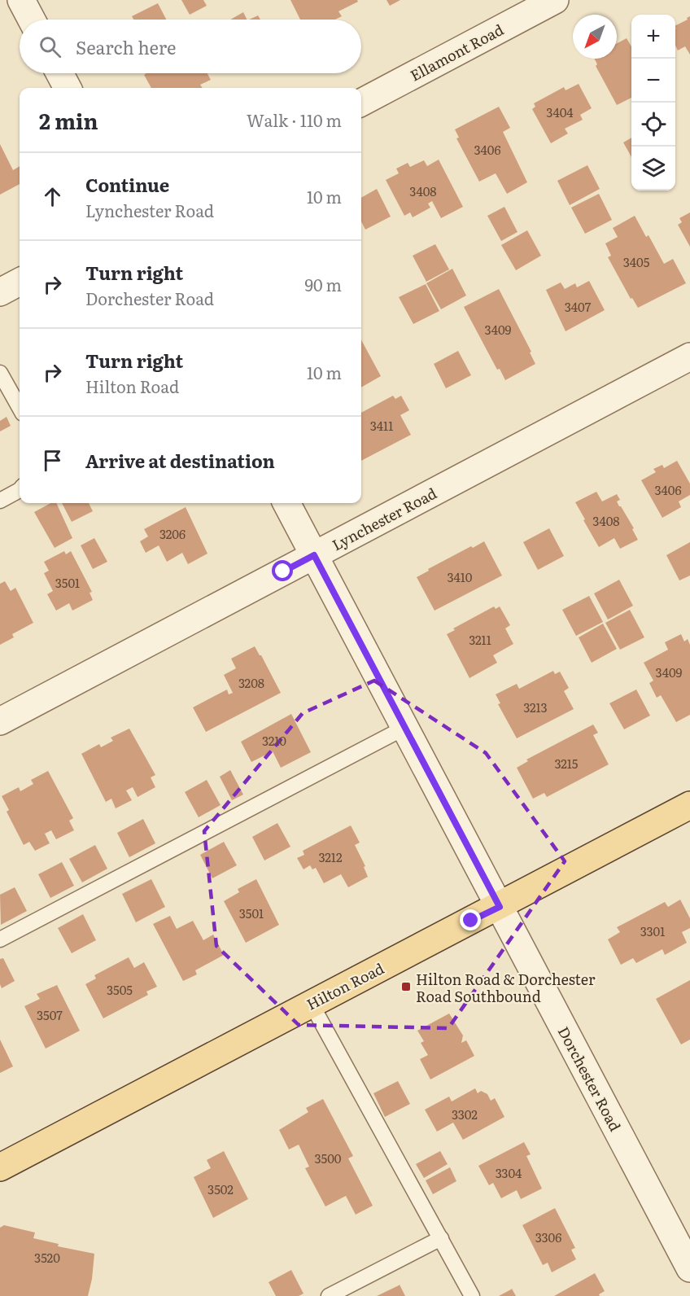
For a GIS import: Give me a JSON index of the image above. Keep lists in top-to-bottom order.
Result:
{
  "streets": {
    "main road": ["Hilton Road"],
    "street": ["Ellamont Road", "Lynchester Road", "Dorchester Road"]
  },
  "crossings": [
    ["Lynchester Road", "Dorchester Road"],
    ["Hilton Road", "Dorchester Road"]
  ],
  "places": {
    "transit": ["Hilton Road & Dorchester Road Southbound"]
  },
  "house_numbers": [
    "3404",
    "3406",
    "3408",
    "3405",
    "3407",
    "3409",
    "3411",
    "3406",
    "3408",
    "3206",
    "3410",
    "3501",
    "3211",
    "3409",
    "3208",
    "3213",
    "3210",
    "3215",
    "3212",
    "3501",
    "3301",
    "3505",
    "3507",
    "3302",
    "3500",
    "3304",
    "3502",
    "3306",
    "3520"
  ],
  "north": "bottom left",
  "page": {
    "map_buttons": ["+", "−"],
    "search": "Search here",
    "heading": ["2 min", "Walk · 110 m"],
    "list": [
      ["Continue", "Lynchester Road", "10 m"],
      ["Turn right", "Dorchester Road", "90 m"],
      ["Turn right", "Hilton Road", "10 m"],
      "Arrive at destination"
    ]
  }
}
